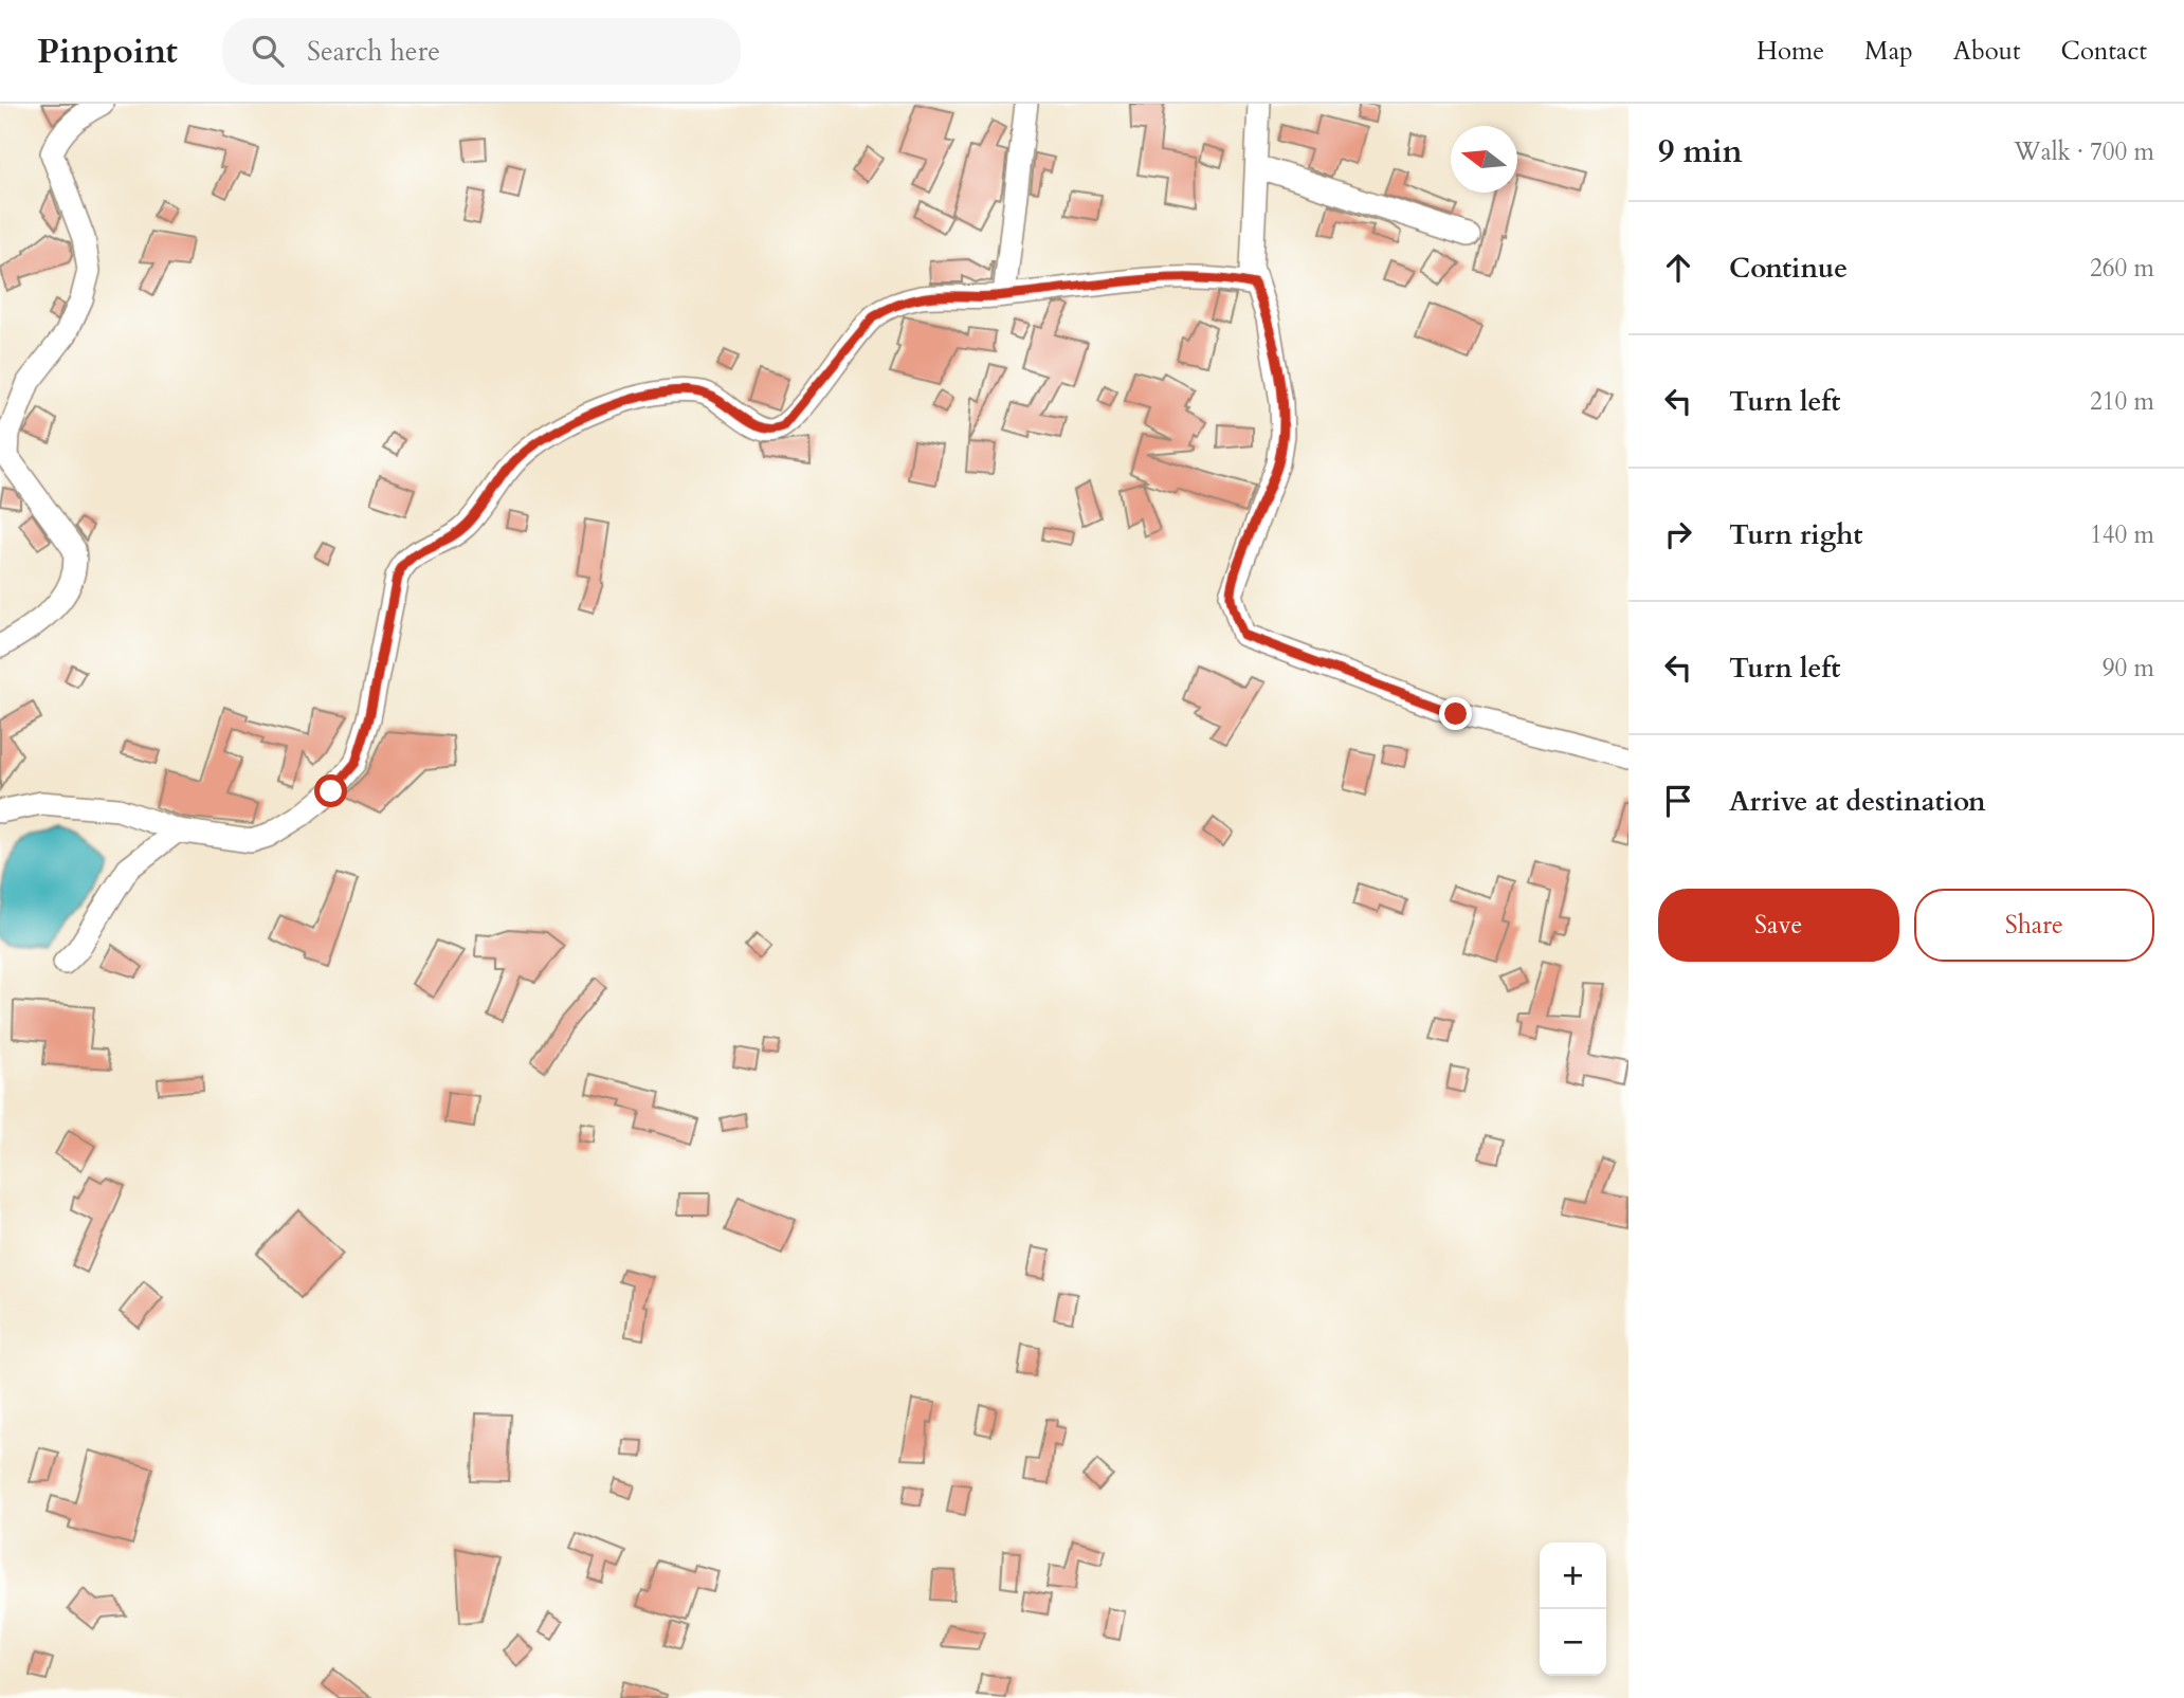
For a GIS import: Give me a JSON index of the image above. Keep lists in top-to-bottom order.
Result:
{
  "north": "left",
  "page": {
    "header": "Pinpoint",
    "search": "Search here",
    "nav": [
      "Home",
      "Map",
      "About",
      "Contact"
    ],
    "heading": ["9 min", "Walk · 700 m"],
    "list": [
      ["Continue", "260 m"],
      ["Turn left", "210 m"],
      ["Turn right", "140 m"],
      ["Turn left", "90 m"],
      "Arrive at destination"
    ],
    "buttons": ["Save", "Share"],
    "map_buttons": ["+", "−"]
  }
}
